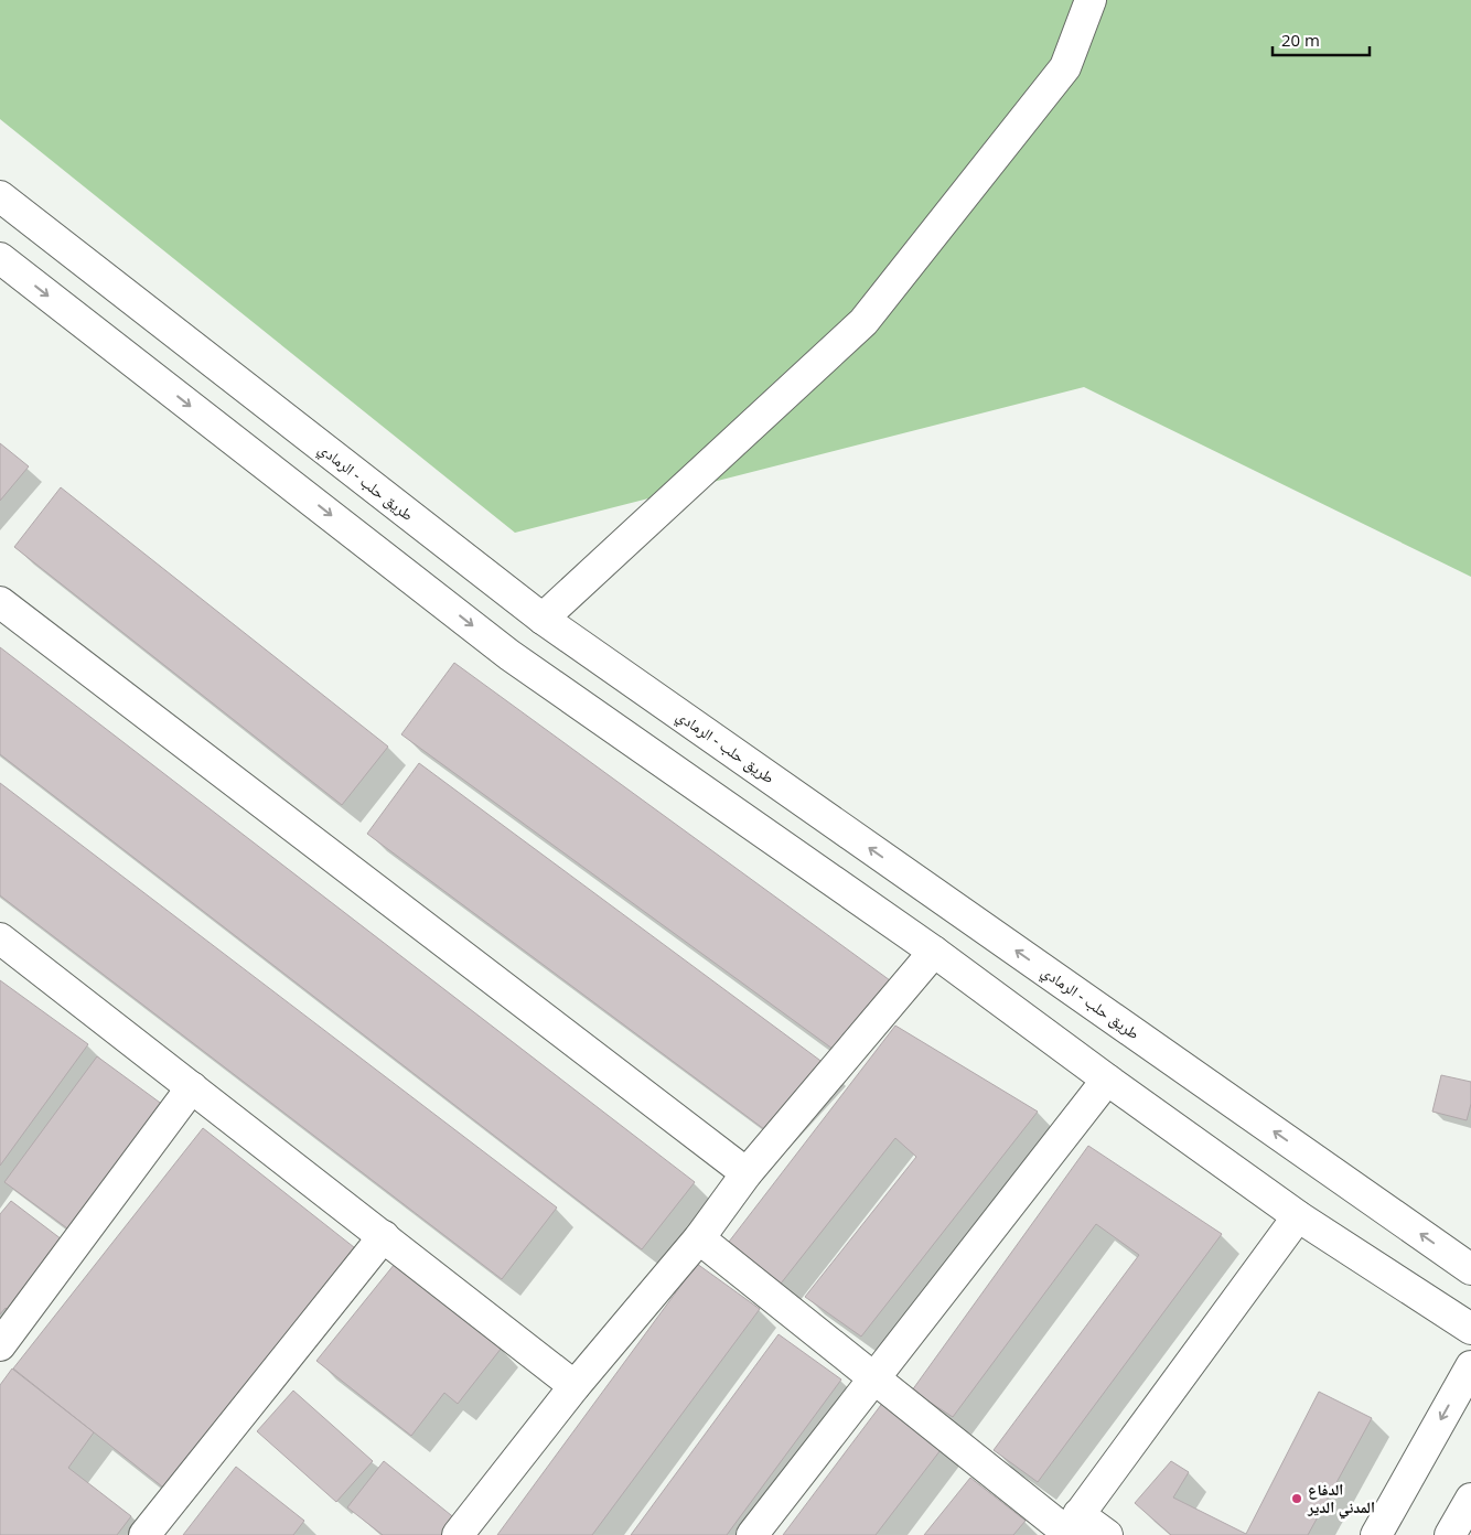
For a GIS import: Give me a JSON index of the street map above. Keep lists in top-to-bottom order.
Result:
{
  "streets": {
    "main road": ["طريق حلب - الرمادي"]
  },
  "places": ["الدفاع المدني الدير"],
  "scale_bar": "20 m"
}
